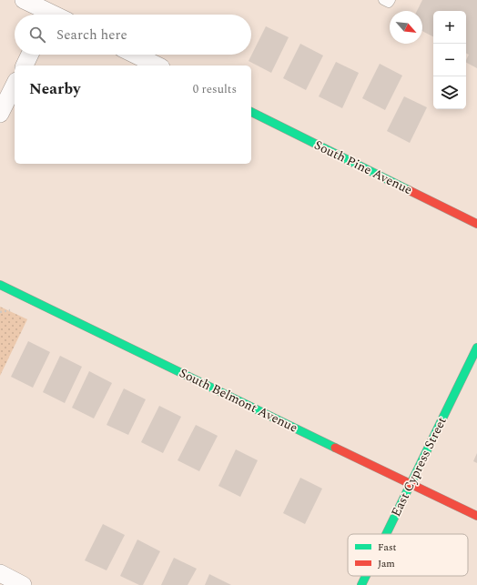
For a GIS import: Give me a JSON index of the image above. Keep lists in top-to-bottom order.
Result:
{
  "streets": {
    "street": ["South Pine Avenue", "South Belmont Avenue", "East Cypress Street"]
  },
  "crossings": [
    ["South Belmont Avenue", "East Cypress Street"]
  ],
  "legend": ["Fast", "Jam"],
  "north": "bottom right",
  "page": {
    "map_buttons": ["+", "−"],
    "search": "Search here",
    "heading": ["Nearby", "0 results"]
  }
}
